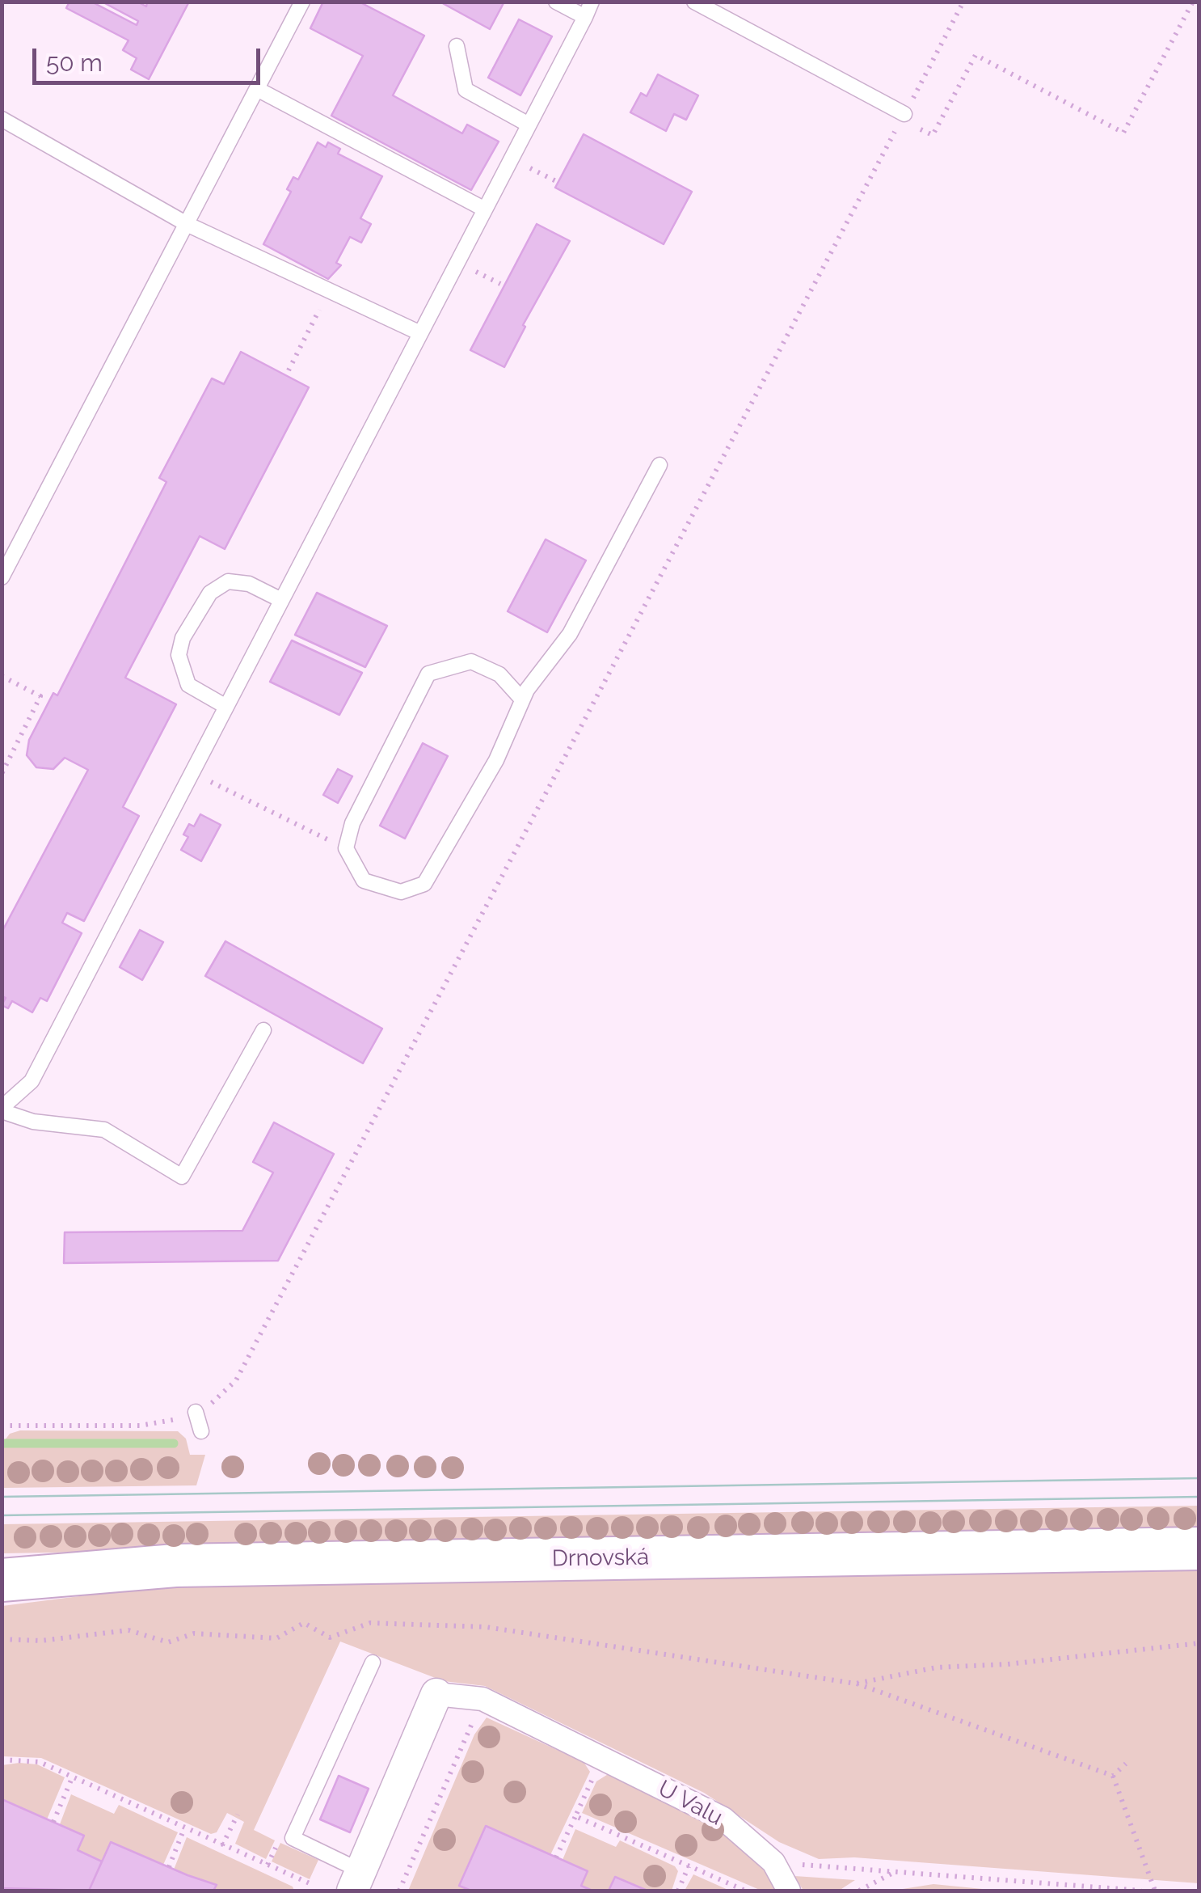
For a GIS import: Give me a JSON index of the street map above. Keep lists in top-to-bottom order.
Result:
{
  "streets": {
    "main road": ["Drnovská"],
    "street": ["U Valu"]
  },
  "scale_bar": "50 m"
}
